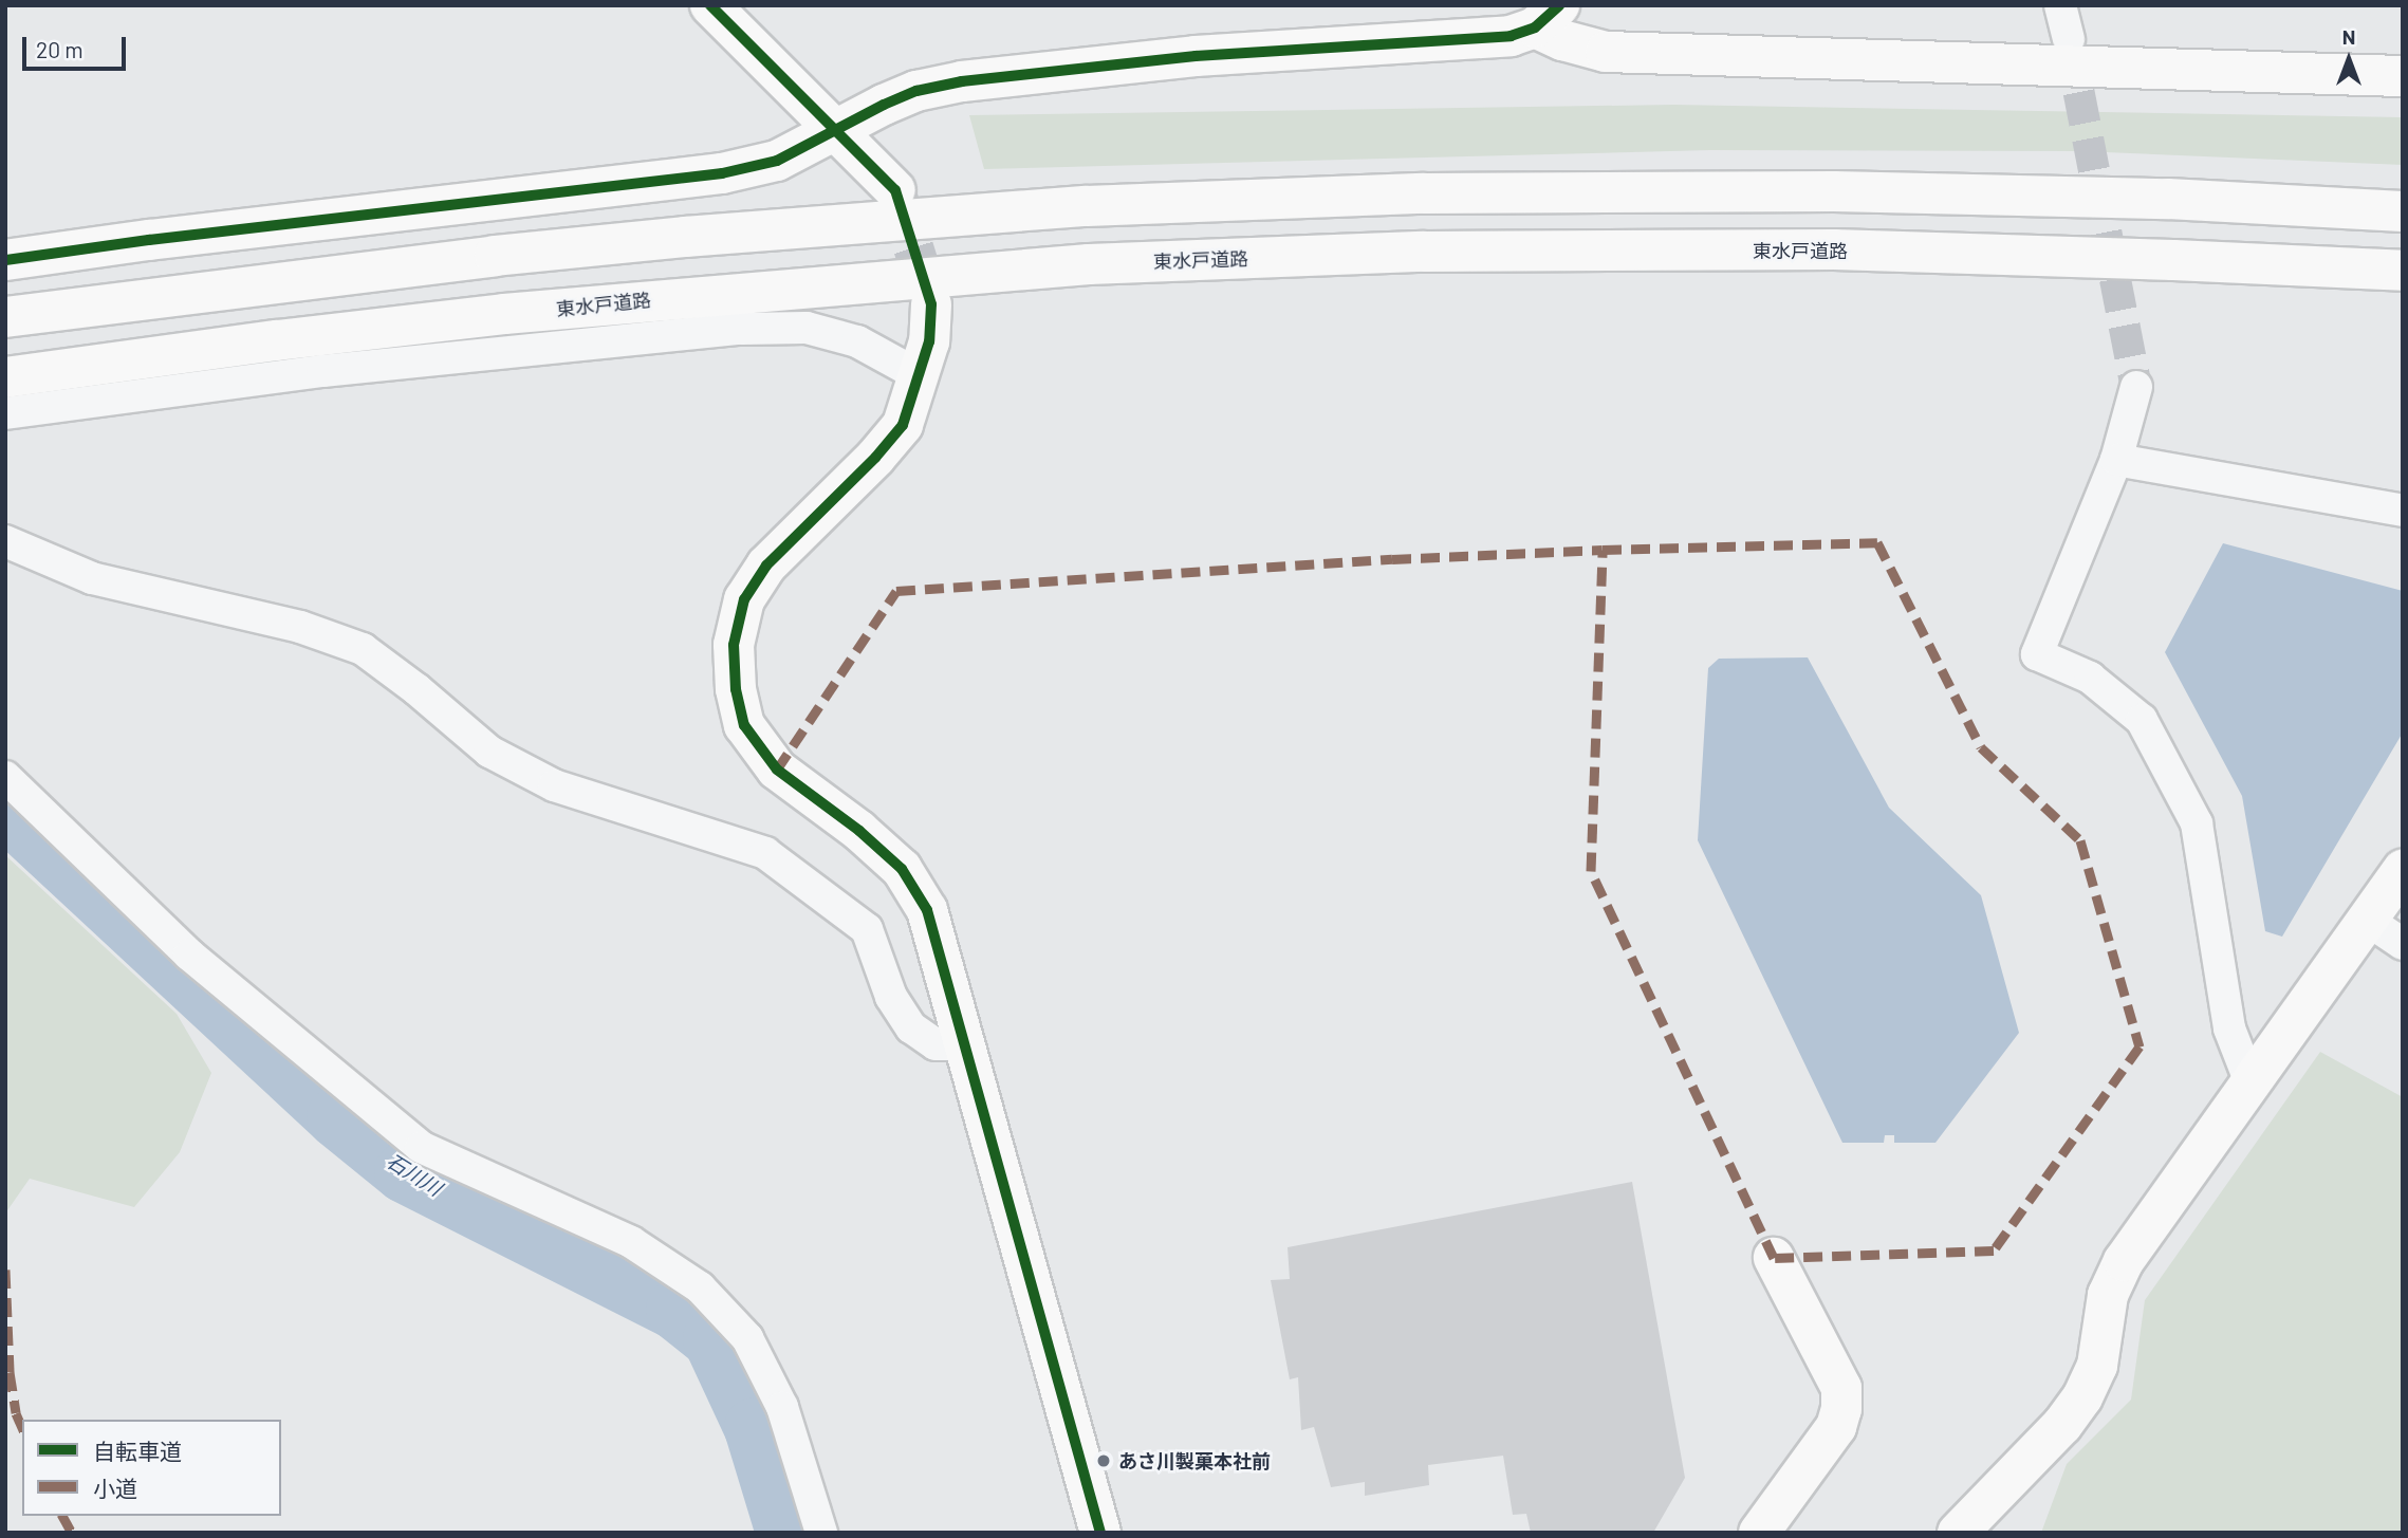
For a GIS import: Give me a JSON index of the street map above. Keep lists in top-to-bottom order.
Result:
{
  "streets": {
    "main road": ["東水戸道路"]
  },
  "water": ["石川川"],
  "places": ["あさ川製菓本社前"],
  "legend": ["自転車道", "小道"],
  "scale_bar": "20 m",
  "north": "top"
}
